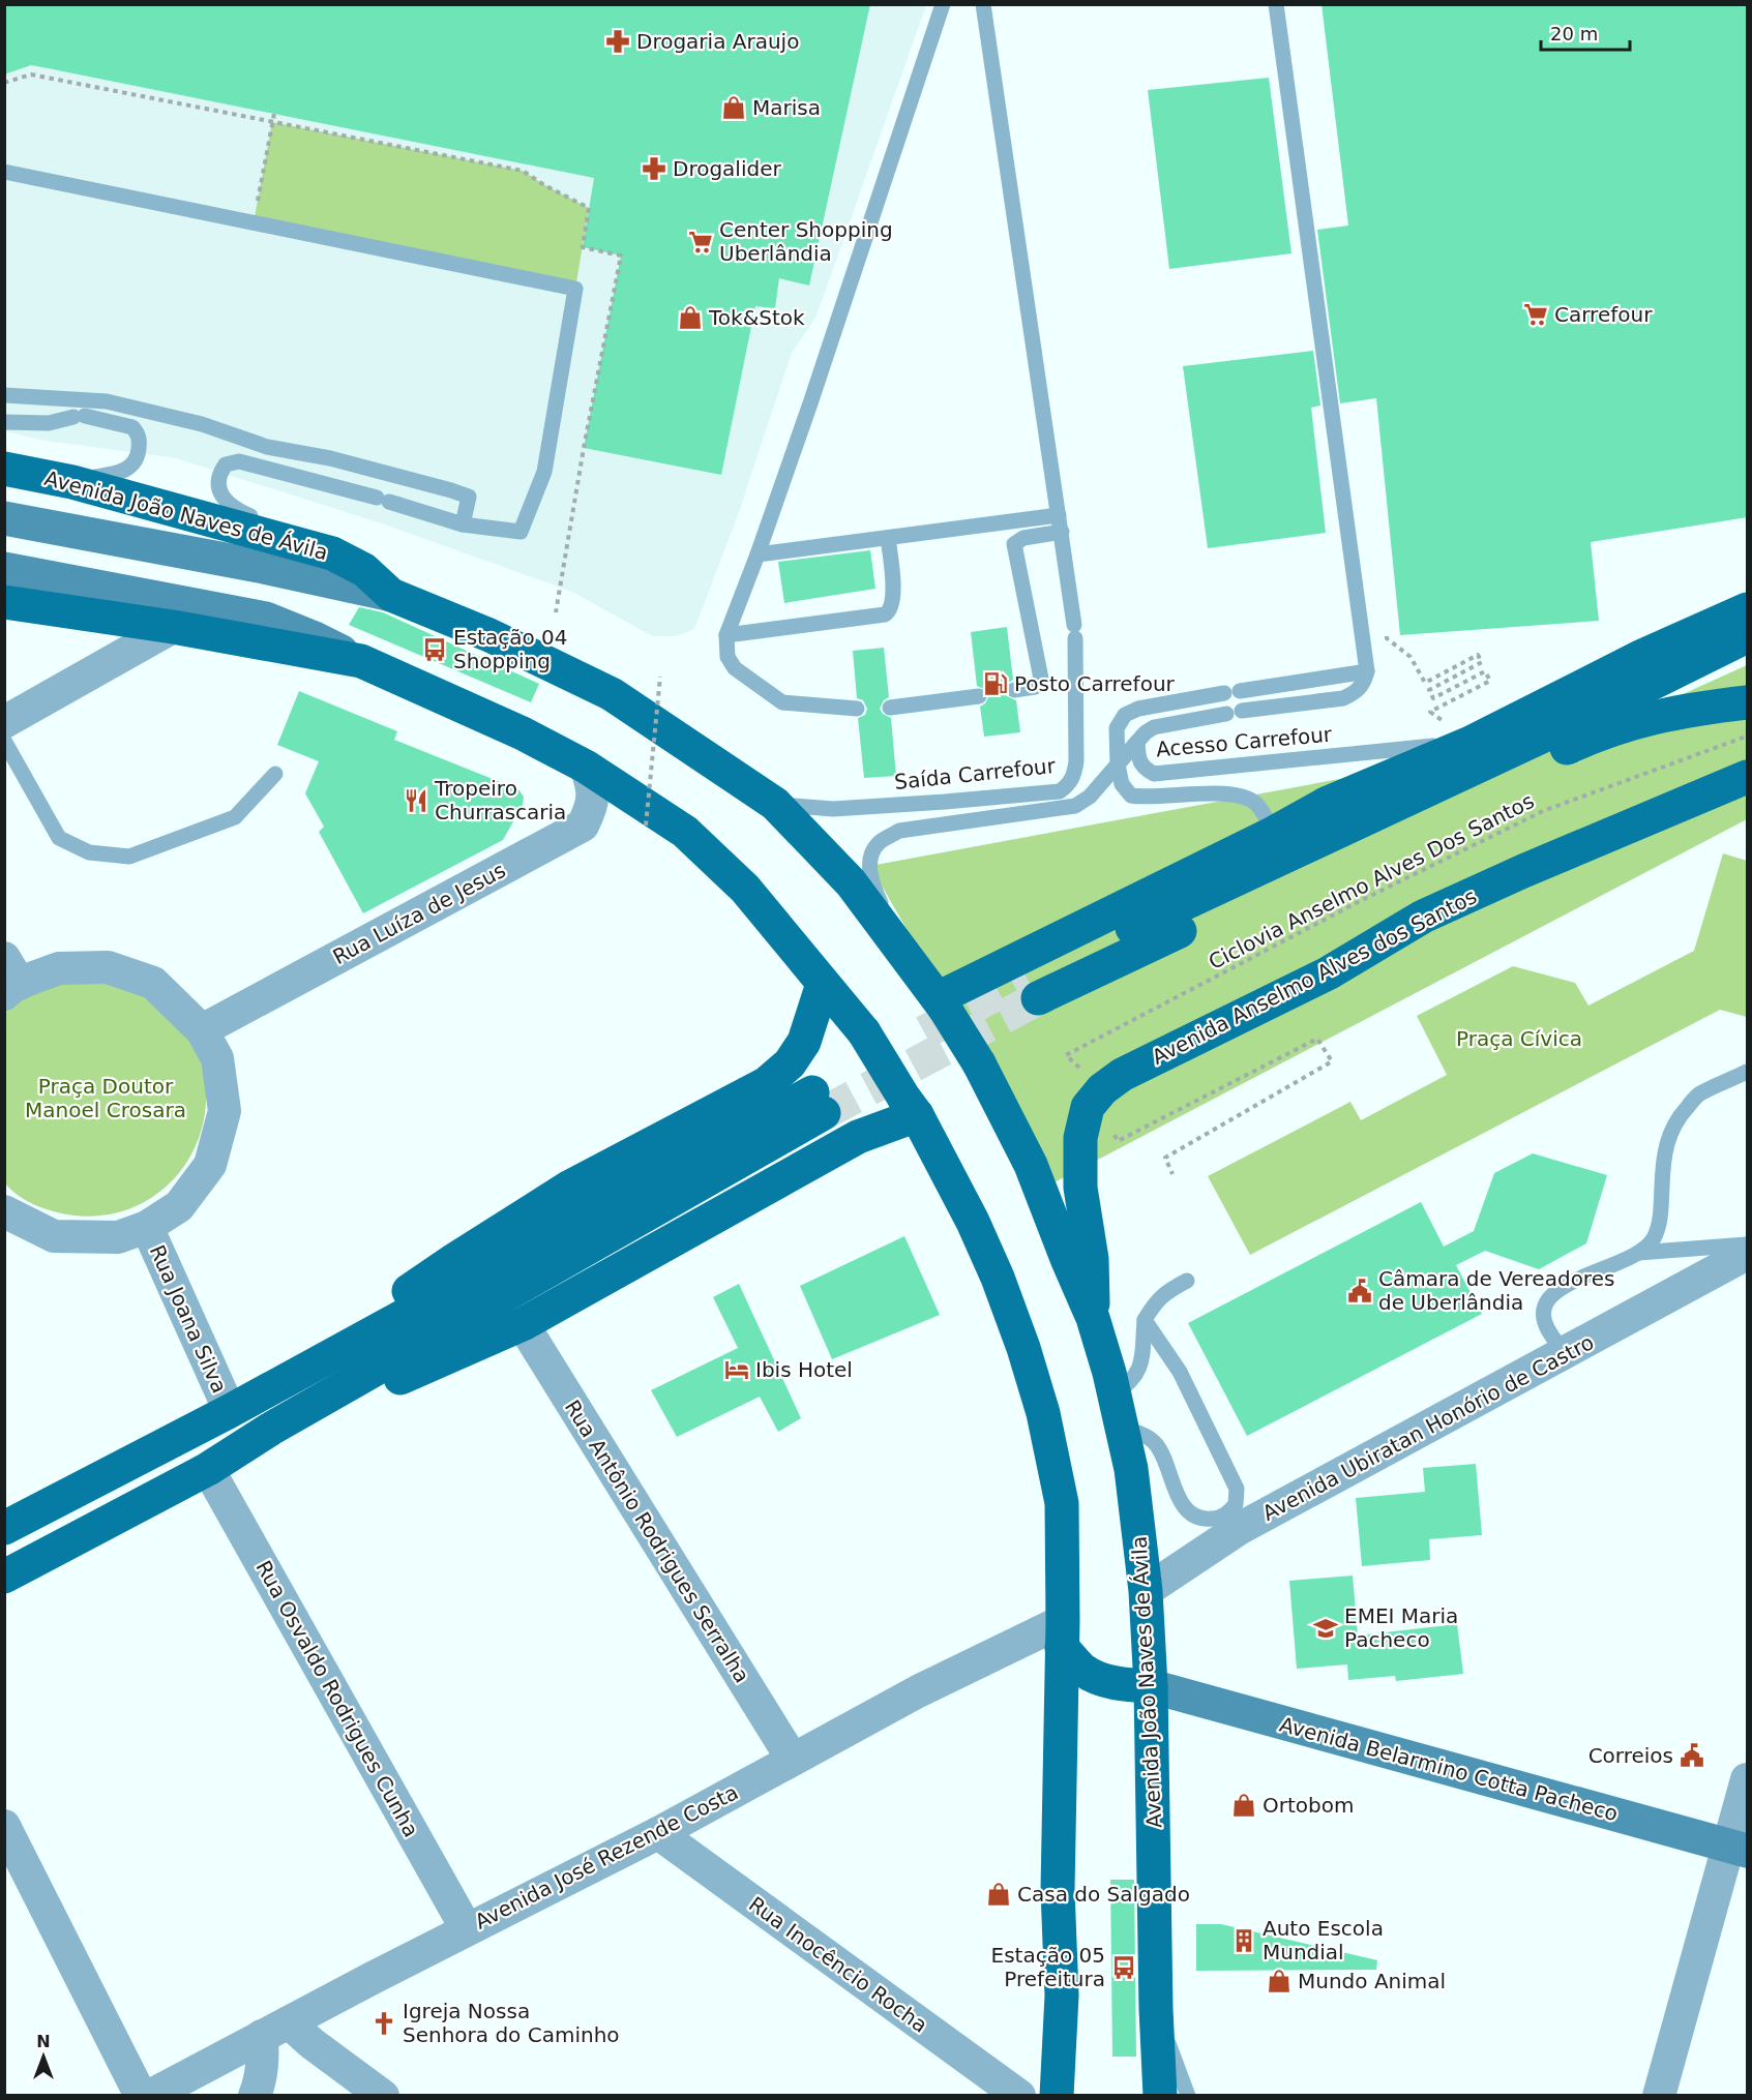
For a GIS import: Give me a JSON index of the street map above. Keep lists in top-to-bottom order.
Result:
{
  "streets": {
    "main road": ["Avenida João Naves de Ávila", "Avenida Anselmo Alves dos Santos", "Avenida Belarmino Cotta Pacheco"],
    "street": [
      "Rua Luíza de Jesus",
      "Rua Joana Silva",
      "Avenida Ubiratan Honório de Castro",
      "Rua Antônio Rodrigues Serralha",
      "Rua Osvaldo Rodrigues Cunha",
      "Avenida José Rezende Costa",
      "Rua Inocêncio Rocha"
    ],
    "lane": ["Acesso Carrefour", "Saída Carrefour"],
    "path": ["Ciclovia Anselmo Alves Dos Santos"]
  },
  "crossings": [
    ["Avenida João Naves de Ávila", "Saída Carrefour"],
    ["Avenida João Naves de Ávila", "Avenida Anselmo Alves dos Santos"],
    ["Avenida João Naves de Ávila", "Avenida Ubiratan Honório de Castro"],
    ["Avenida João Naves de Ávila", "Avenida Belarmino Cotta Pacheco"],
    ["Ciclovia Anselmo Alves Dos Santos", "Avenida Anselmo Alves dos Santos"],
    ["Rua Antônio Rodrigues Serralha", "Avenida José Rezende Costa"],
    ["Rua Osvaldo Rodrigues Cunha", "Avenida José Rezende Costa"],
    ["Avenida José Rezende Costa", "Rua Inocêncio Rocha"]
  ],
  "parks": ["Praça Cívica", "Praça Doutor Manoel Crosara"],
  "places": {
    "pharmacy": ["Drogaria Araujo", "Drogalider"],
    "shop": [
      "Marisa",
      "Tok&Stok",
      "Ortobom",
      "Casa do Salgado",
      "Mundo Animal"
    ],
    "supermarket": ["Center Shopping Uberlândia", "Carrefour"],
    "bus stop": ["Estação 04 Shopping", "Estação 05 Prefeitura"],
    "fuel station": ["Posto Carrefour"],
    "restaurant": ["Tropeiro Churrascaria"],
    "public building": ["Câmara de Vereadores de Uberlândia", "Correios"],
    "hotel": ["Ibis Hotel"],
    "school or university": ["EMEI Maria Pacheco"],
    "building": ["Auto Escola Mundial"],
    "church": ["Igreja Nossa Senhora do Caminho"]
  },
  "scale_bar": "20 m",
  "north": "top"
}
